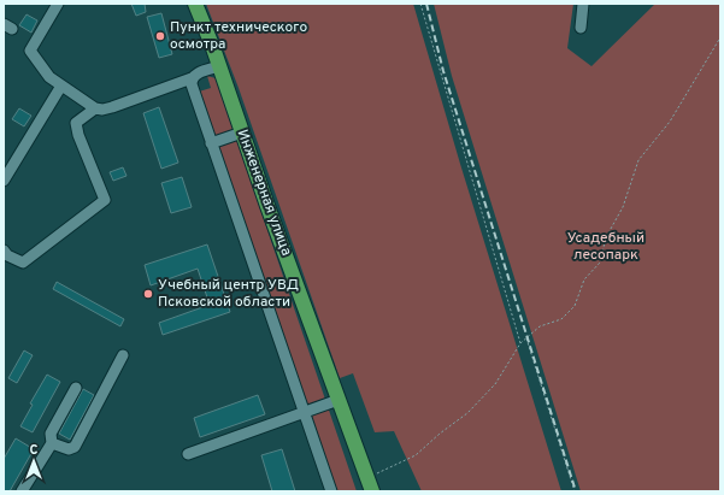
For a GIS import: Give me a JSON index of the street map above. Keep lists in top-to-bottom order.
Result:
{
  "streets": {
    "main road": ["Инженерная улица"]
  },
  "parks": ["Усадебный лесопарк"],
  "places": ["Пункт технического осмотра", "Учебный центр УВД Псковской области"],
  "north": "top"
}
